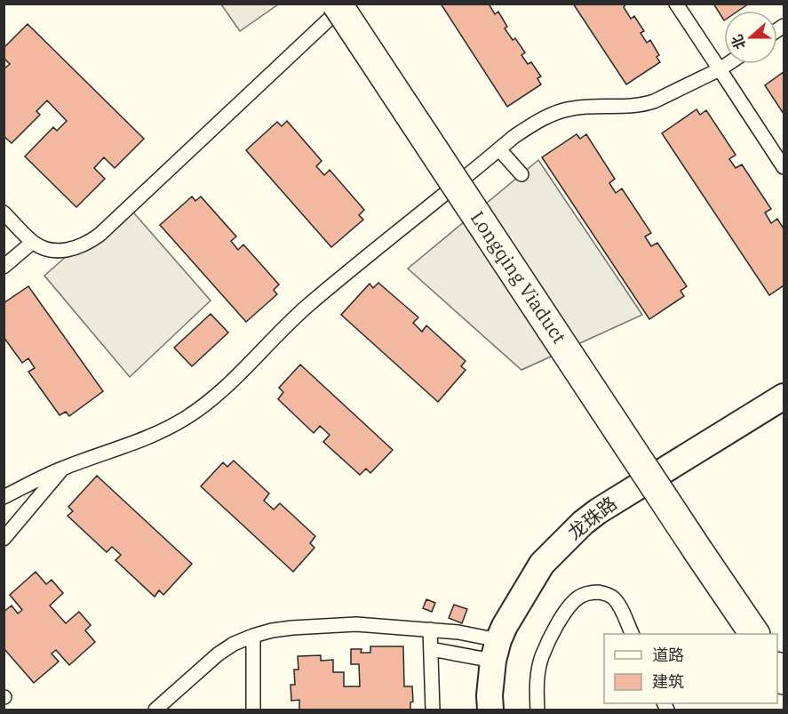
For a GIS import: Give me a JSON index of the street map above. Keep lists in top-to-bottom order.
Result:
{
  "streets": {
    "main road": ["Longqing Viaduct"],
    "street": ["龙珠路"]
  },
  "legend": ["道路", "建筑"],
  "north": "left"
}
